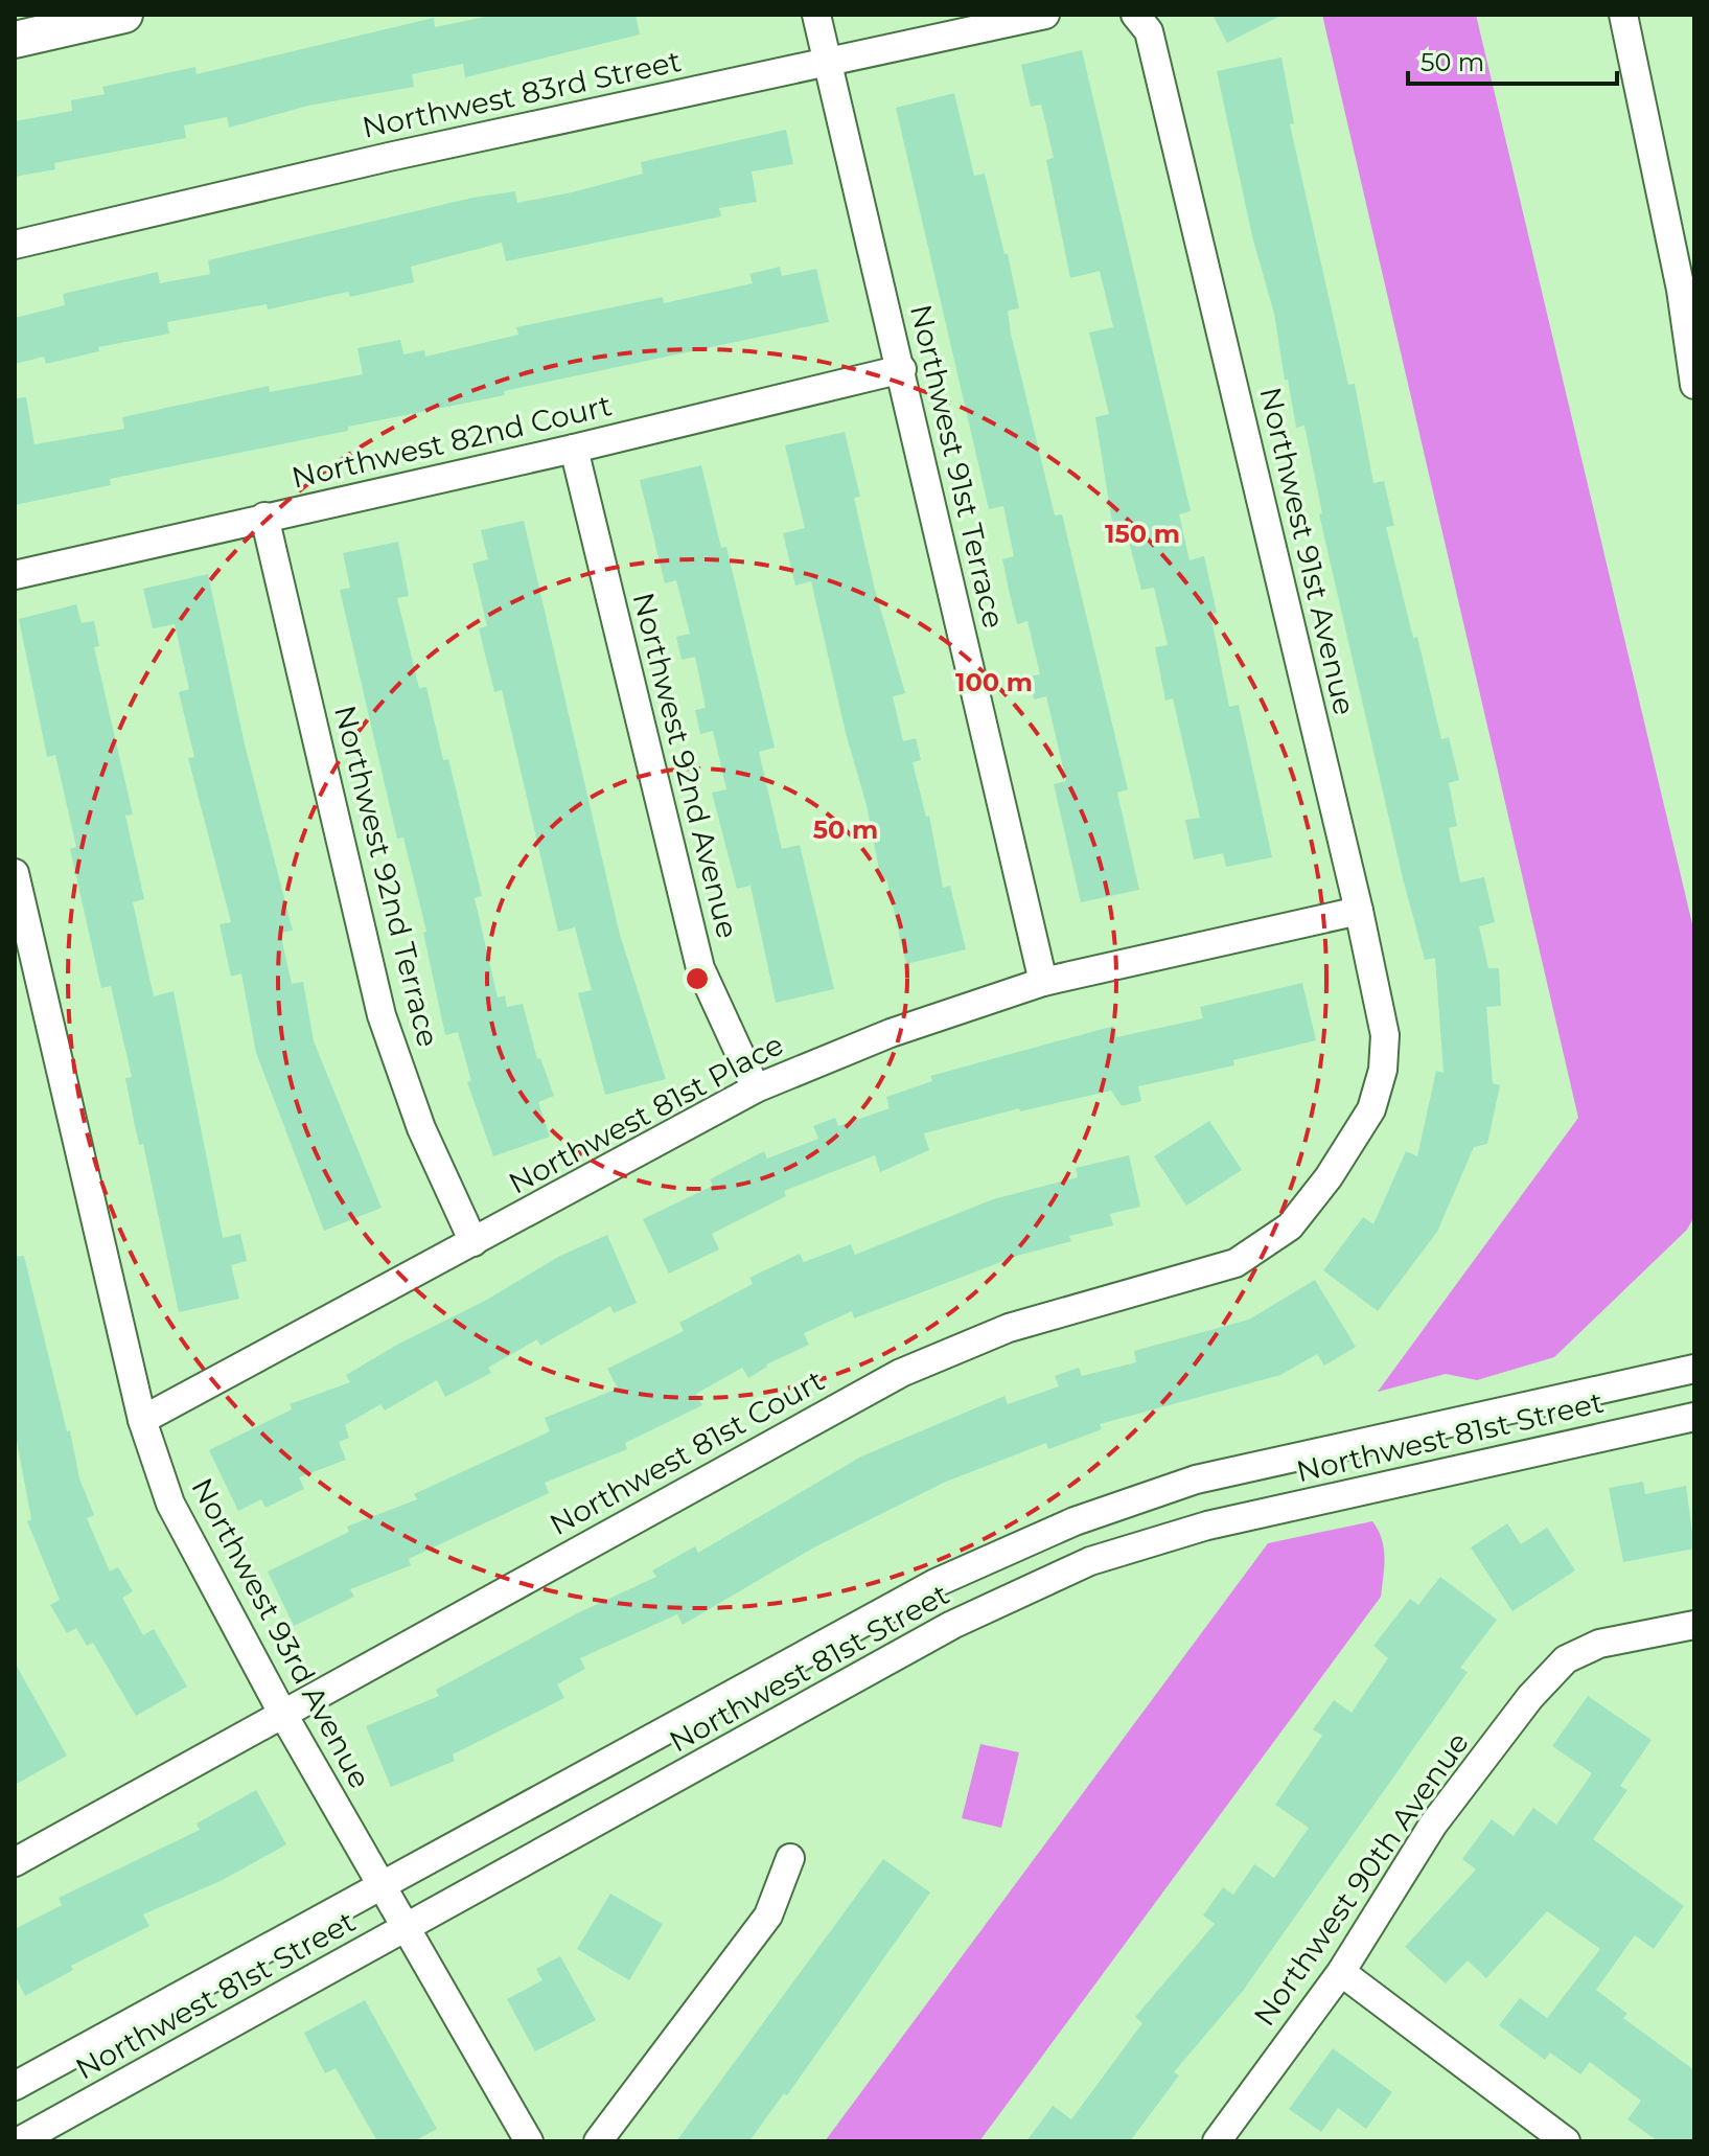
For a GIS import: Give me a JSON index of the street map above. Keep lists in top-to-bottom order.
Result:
{
  "streets": {
    "street": [
      "Northwest 83rd Street",
      "Northwest 82nd Court",
      "Northwest 91st Terrace",
      "Northwest 91st Avenue",
      "Northwest 92nd Avenue",
      "Northwest 92nd Terrace",
      "Northwest 81st Place",
      "Northwest 81st Street",
      "Northwest 81st Court",
      "Northwest 93rd Avenue",
      "Northwest 90th Avenue"
    ]
  },
  "crossings": [
    ["Northwest 83rd Street", "Northwest 91st Terrace"],
    ["Northwest 82nd Court", "Northwest 91st Terrace"],
    ["Northwest 82nd Court", "Northwest 92nd Avenue"],
    ["Northwest 82nd Court", "Northwest 92nd Terrace"],
    ["Northwest 91st Terrace", "Northwest 81st Place"],
    ["Northwest 91st Avenue", "Northwest 81st Place"],
    ["Northwest 91st Avenue", "Northwest 81st Court"],
    ["Northwest 92nd Avenue", "Northwest 81st Place"],
    ["Northwest 92nd Terrace", "Northwest 81st Place"],
    ["Northwest 81st Place", "Northwest 93rd Avenue"],
    ["Northwest 81st Street", "Northwest 93rd Avenue"],
    ["Northwest 81st Court", "Northwest 93rd Avenue"]
  ],
  "scale_bar": "50 m",
  "rings": ["150 m", "100 m", "50 m"]
}
